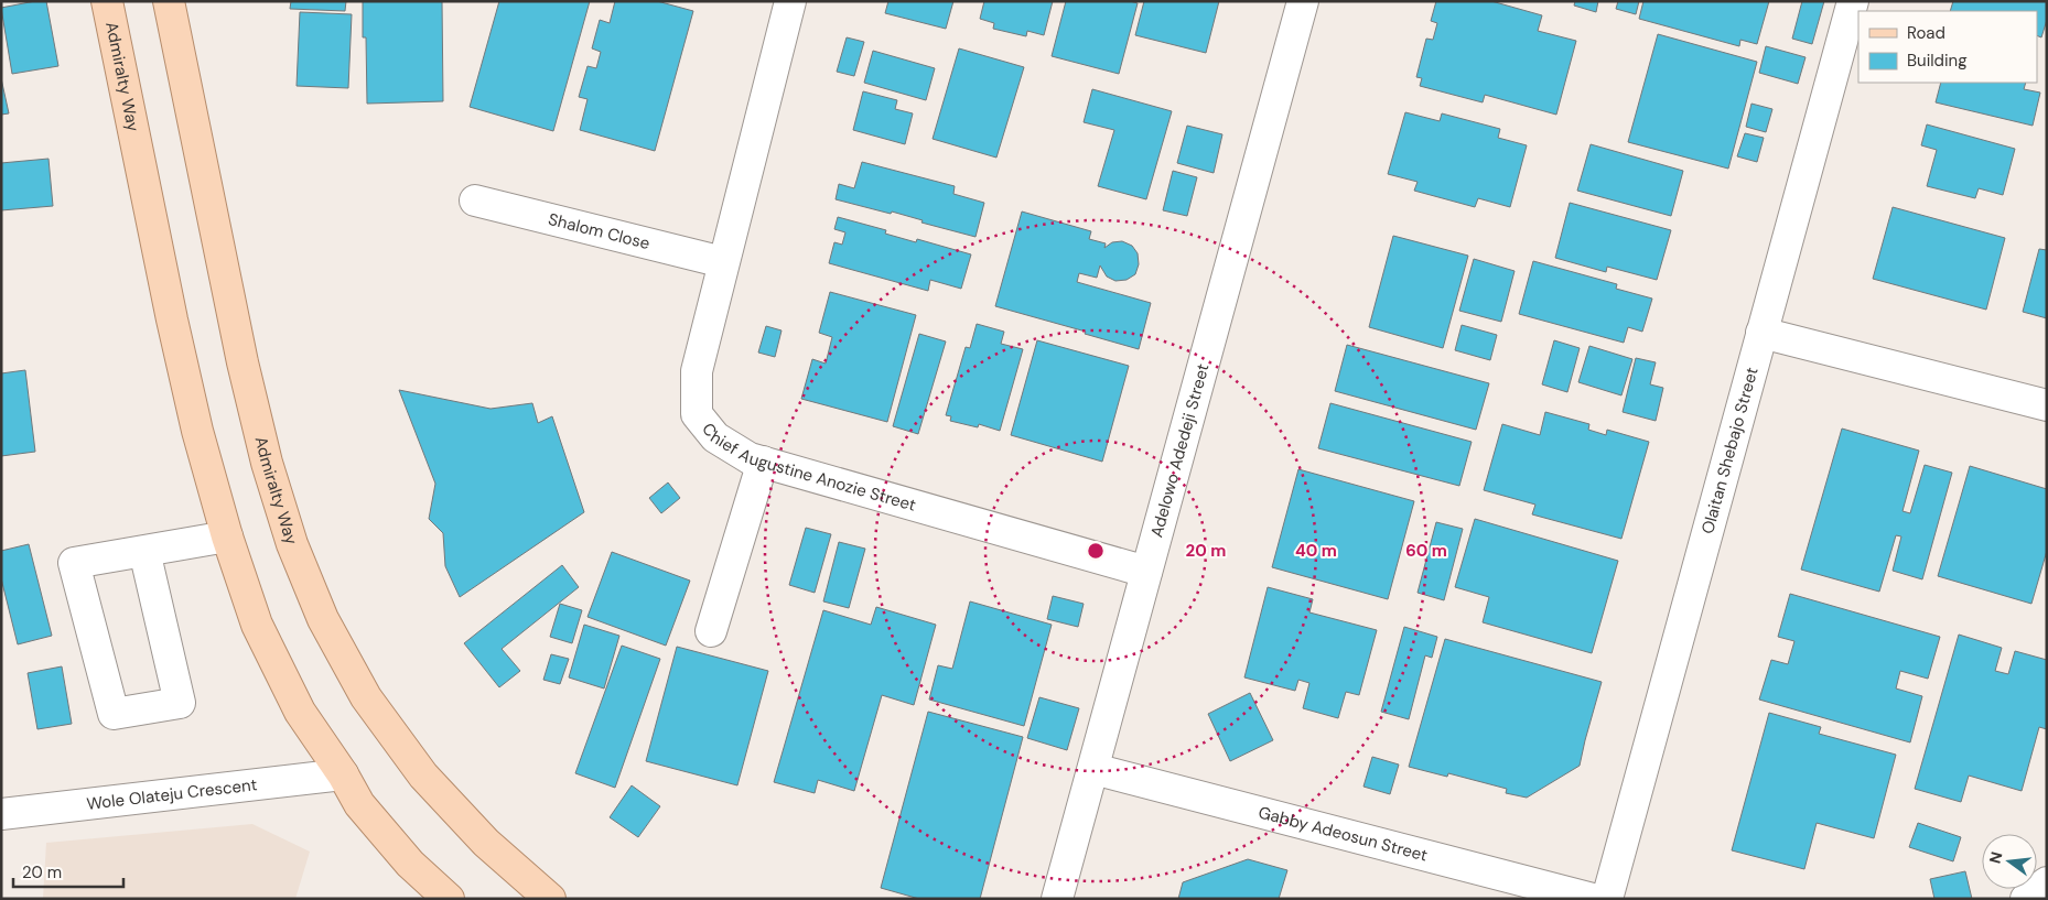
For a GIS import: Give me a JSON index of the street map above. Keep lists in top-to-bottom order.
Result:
{
  "streets": {
    "main road": ["Admiralty Way"],
    "street": [
      "Shalom Close",
      "Adelowo Adedeji Street",
      "Olaitan Shebajo Street",
      "Chief Augustine Anozie Street",
      "Wole Olateju Crescent",
      "Gabby Adeosun Street"
    ]
  },
  "crossings": [
    ["Admiralty Way", "Wole Olateju Crescent"],
    ["Shalom Close", "Chief Augustine Anozie Street"],
    ["Adelowo Adedeji Street", "Chief Augustine Anozie Street"],
    ["Adelowo Adedeji Street", "Gabby Adeosun Street"]
  ],
  "legend": ["Road", "Building"],
  "scale_bar": "20 m",
  "north": "left",
  "rings": ["20 m", "40 m", "60 m"]
}
